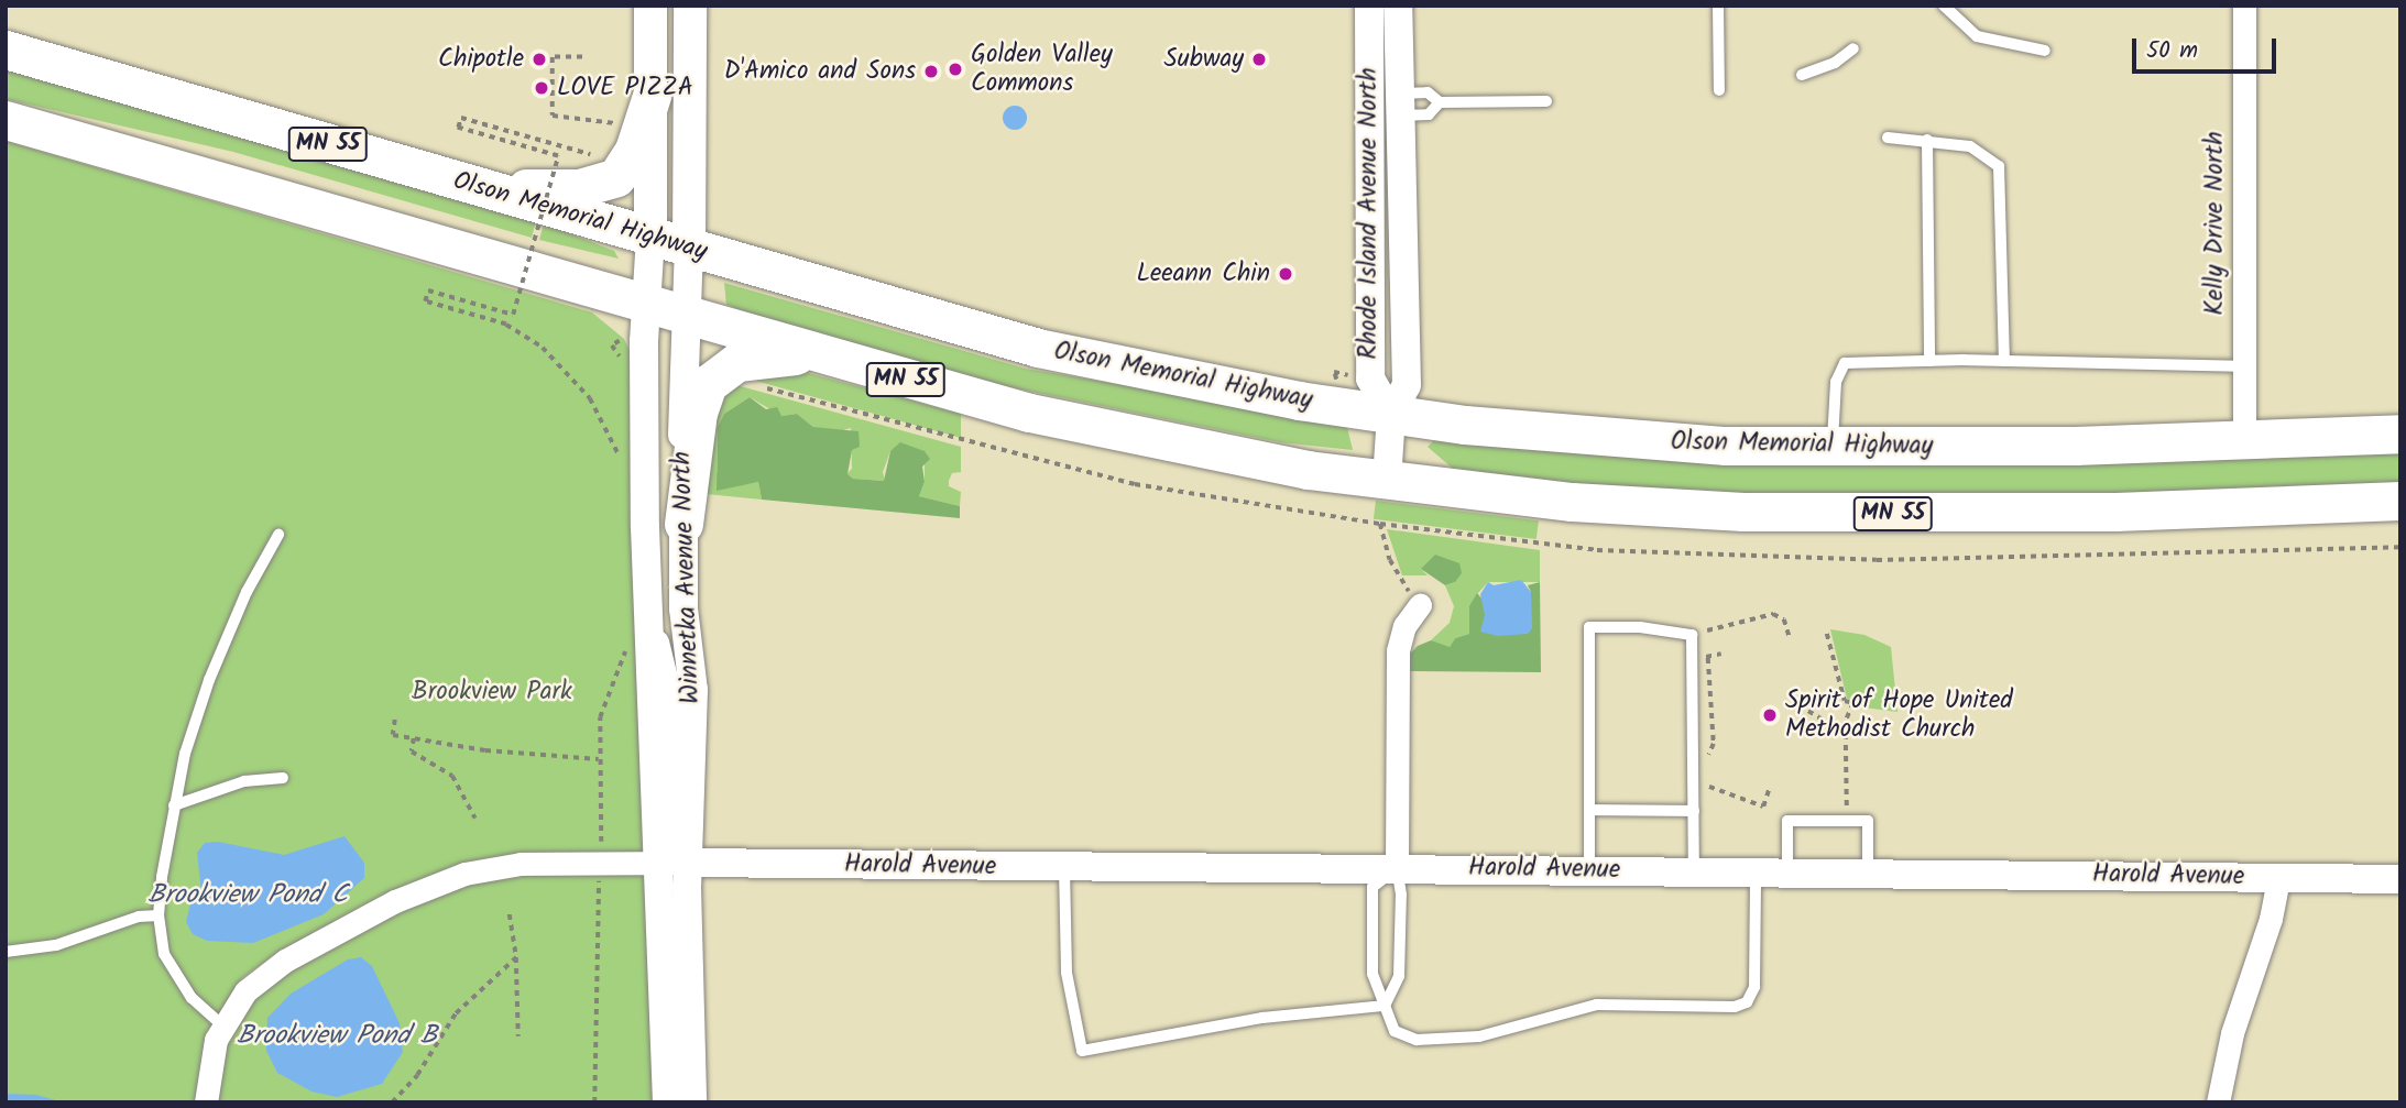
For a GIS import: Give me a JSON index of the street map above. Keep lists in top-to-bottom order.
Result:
{
  "streets": {
    "highway": ["MN 55", "Olson Memorial Highway"],
    "main road": ["Winnetka Avenue North"],
    "street": ["Rhode Island Avenue North", "Kelly Drive North", "Harold Avenue"]
  },
  "crossings": [
    ["MN 55", "Rhode Island Avenue North"],
    ["MN 55", "Winnetka Avenue North"],
    ["Rhode Island Avenue North", "Olson Memorial Highway"],
    ["Olson Memorial Highway", "Kelly Drive North"],
    ["Olson Memorial Highway", "Winnetka Avenue North"],
    ["Winnetka Avenue North", "Harold Avenue"]
  ],
  "water": ["Brookview Pond C", "Brookview Pond B"],
  "parks": ["Brookview Park"],
  "places": [
    "Chipotle",
    "Subway",
    "Golden Valley Commons",
    "D'Amico and Sons",
    "LOVE PIZZA",
    "Leeann Chin",
    "Spirit of Hope United Methodist Church"
  ],
  "scale_bar": "50 m"
}
